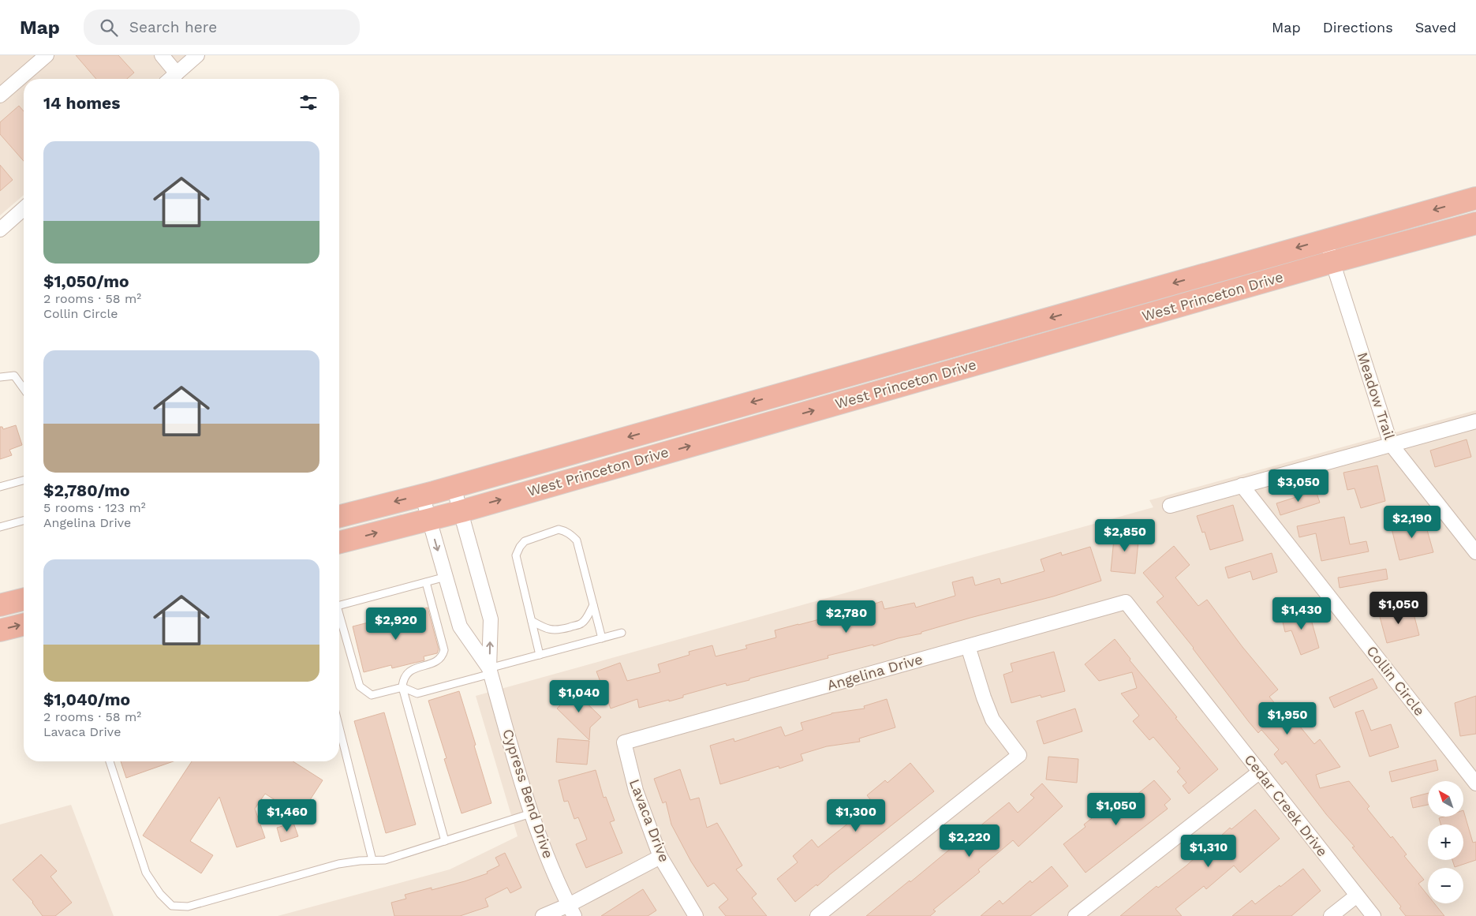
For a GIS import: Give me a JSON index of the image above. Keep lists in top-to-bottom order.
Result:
{
  "streets": {
    "highway": ["West Princeton Drive"],
    "street": [
      "Meadow Trail",
      "Angelina Drive",
      "Collin Circle",
      "Cypress Bend Drive",
      "Cedar Creek Drive",
      "Lavaca Drive"
    ]
  },
  "crossings": [
    ["West Princeton Drive", "Meadow Trail"],
    ["West Princeton Drive", "Cypress Bend Drive"],
    ["Angelina Drive", "Cedar Creek Drive"],
    ["Angelina Drive", "Lavaca Drive"]
  ],
  "north": "top left",
  "page": {
    "header": "Map",
    "search": "Search here",
    "nav": ["Map", "Directions", "Saved"],
    "heading": "14 homes",
    "list": [
      {
        "name": "$1,050/mo",
        "note": "2 rooms · 58 m² · Collin Circle"
      },
      {
        "name": "$2,780/mo",
        "note": "5 rooms · 123 m² · Angelina Drive"
      },
      {
        "name": "$1,040/mo",
        "note": "2 rooms · 58 m² · Lavaca Drive"
      }
    ],
    "price": [
      "$3,050",
      "$2,190",
      "$2,850",
      "$1,050",
      "$1,430",
      "$2,780",
      "$2,920",
      "$1,040",
      "$1,950",
      "$1,050",
      "$1,460",
      "$1,300",
      "$2,220",
      "$1,310"
    ],
    "map_buttons": ["+", "−"]
  }
}
